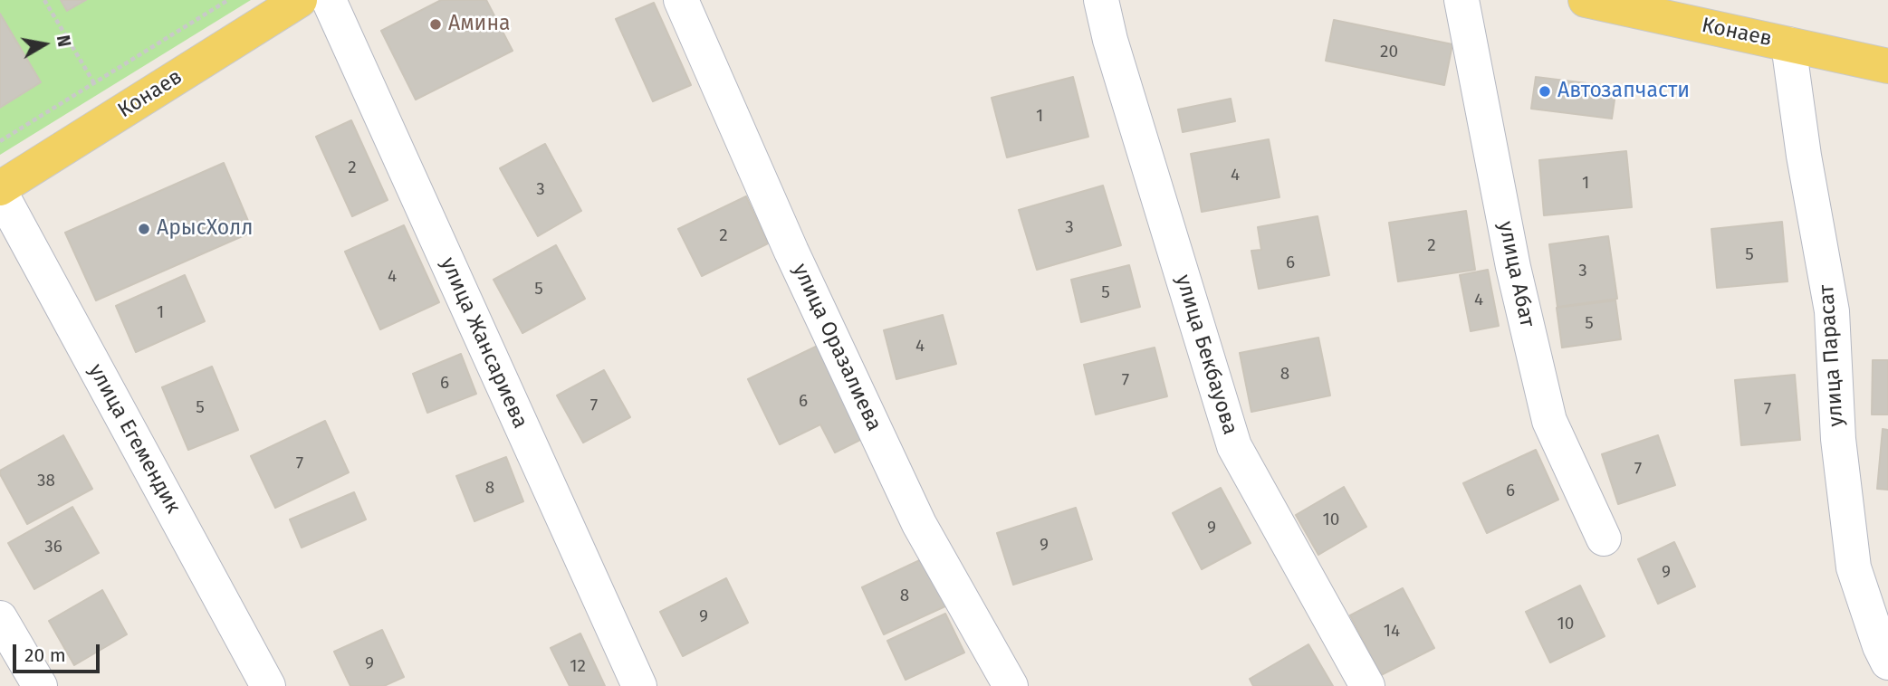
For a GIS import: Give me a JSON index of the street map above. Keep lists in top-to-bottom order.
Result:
{
  "streets": {
    "main road": ["Конаев"],
    "street": [
      "улица Абат",
      "улица Жансариева",
      "улица Оразалиева",
      "улица Бекбауова",
      "улица Парасат",
      "улица Егемендик"
    ]
  },
  "crossings": [
    ["Конаев", "улица Парасат"],
    ["Конаев", "улица Егемендик"]
  ],
  "places": ["Амина", "Автозапчасти", "АрысХолл"],
  "house_numbers": [
    "20",
    "1",
    "2",
    "4",
    "1",
    "3",
    "3",
    "2",
    "2",
    "5",
    "6",
    "3",
    "4",
    "5",
    "5",
    "4",
    "1",
    "5",
    "4",
    "8",
    "7",
    "6",
    "6",
    "7",
    "5",
    "7",
    "7",
    "7",
    "38",
    "8",
    "6",
    "10",
    "9",
    "9",
    "36",
    "9",
    "8",
    "9",
    "10",
    "14",
    "9",
    "12"
  ],
  "scale_bar": "20 m",
  "north": "right"
}
